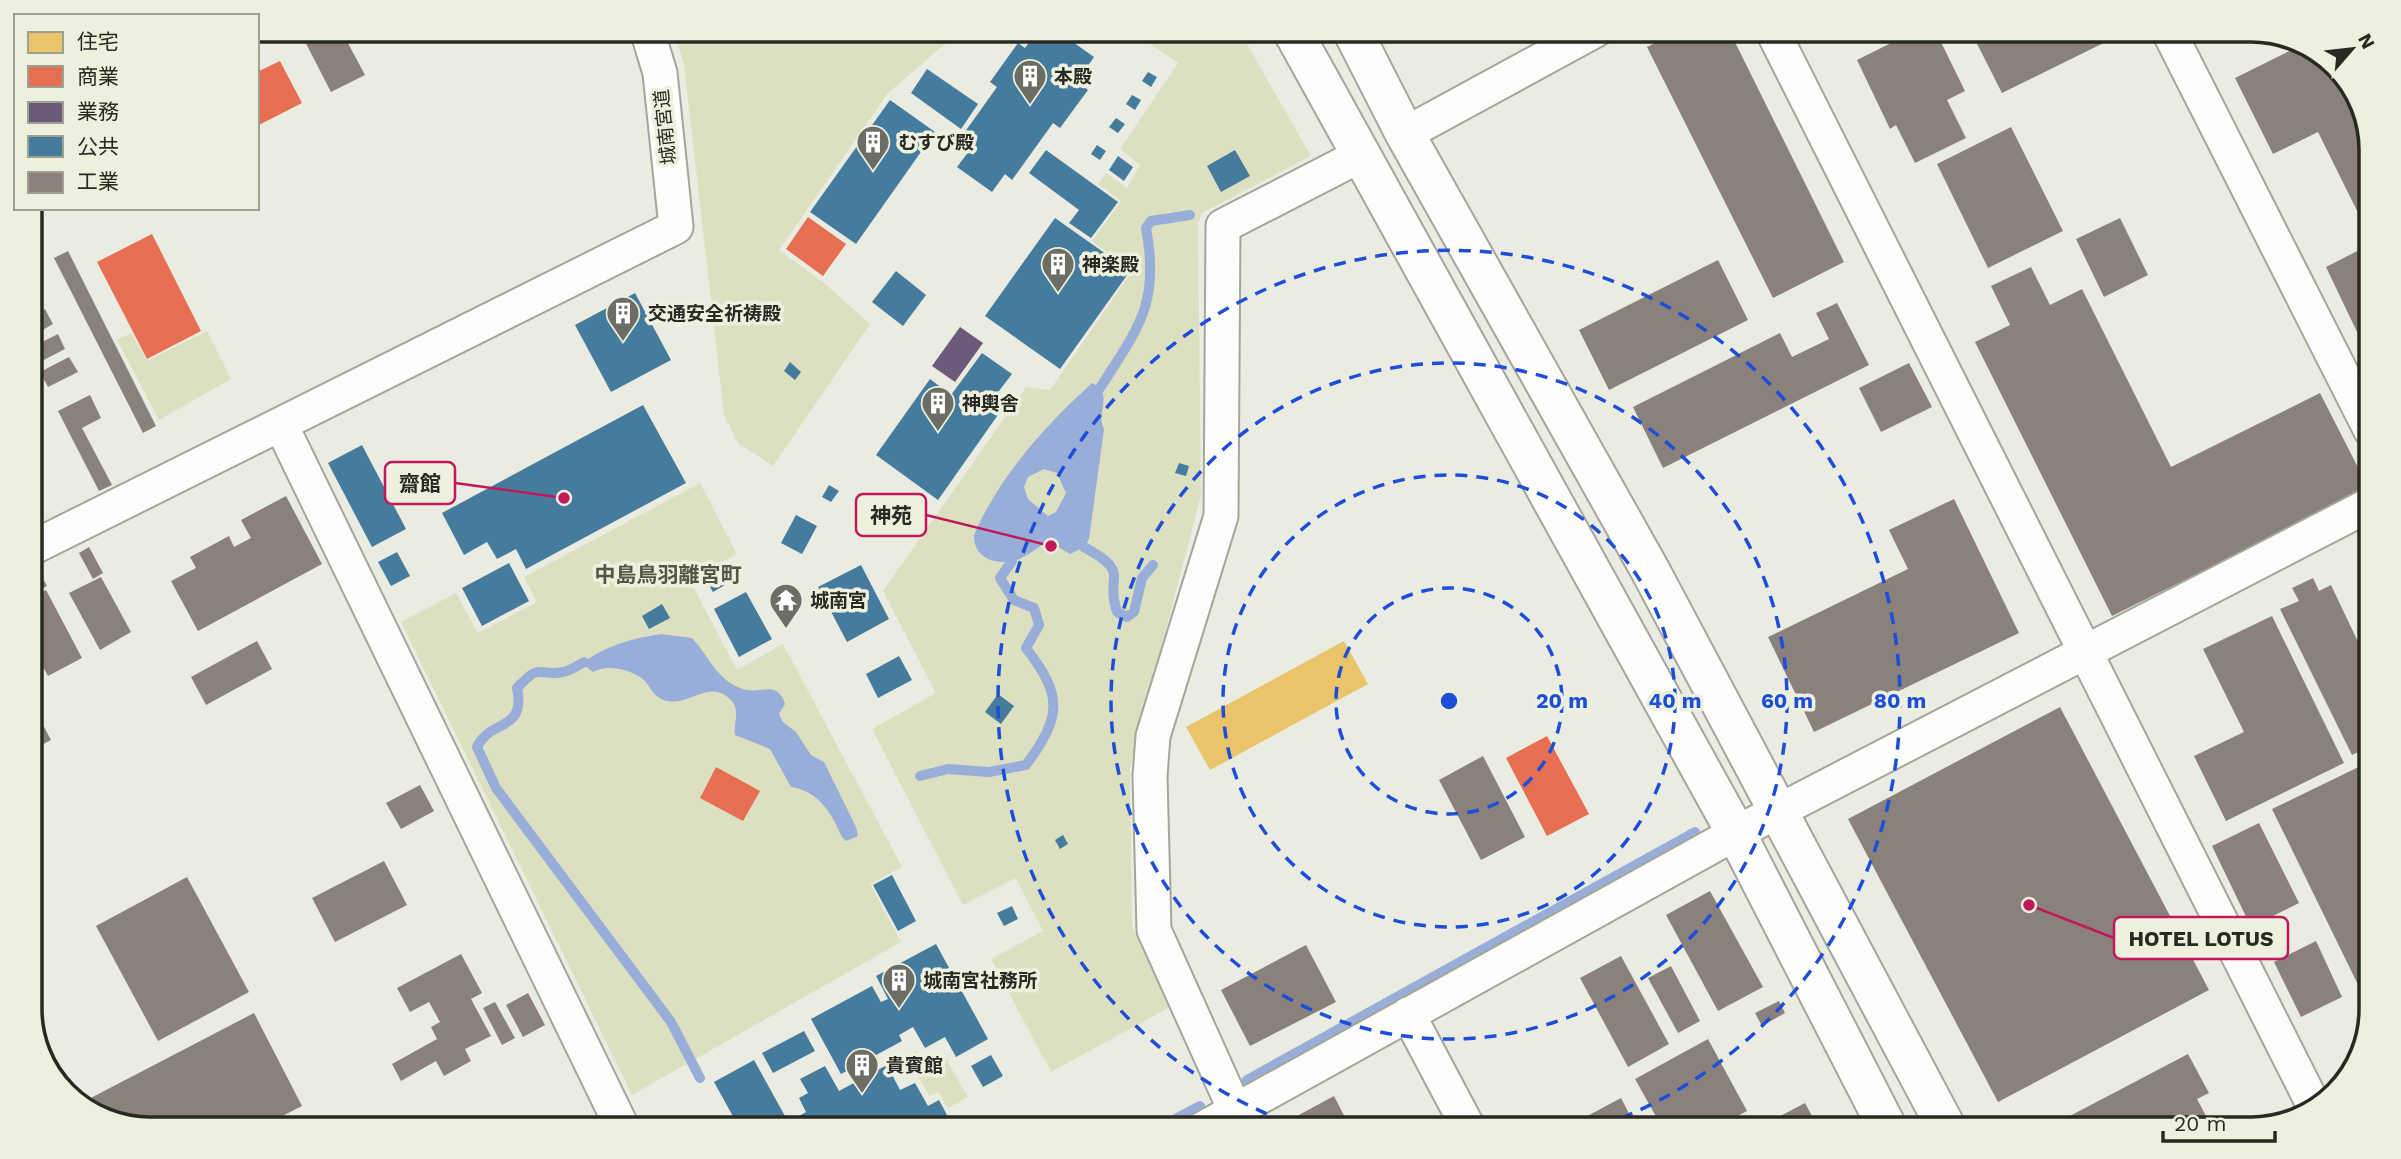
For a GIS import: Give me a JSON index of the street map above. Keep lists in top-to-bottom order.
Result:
{
  "streets": {
    "street": ["城南宮道"]
  },
  "districts": ["中島鳥羽離宮町"],
  "places": {
    "building": [
      "本殿",
      "むすび殿",
      "神楽殿",
      "交通安全祈祷殿",
      "神輿舎",
      "城南宮社務所",
      "貴賓館"
    ],
    "other": ["齋館", "神苑", "HOTEL LOTUS"],
    "temple": ["城南宮"]
  },
  "legend": [
    "住宅",
    "商業",
    "業務",
    "公共",
    "工業"
  ],
  "scale_bar": "20 m",
  "north": "top right",
  "rings": [
    "20 m",
    "40 m",
    "60 m",
    "80 m"
  ]
}
